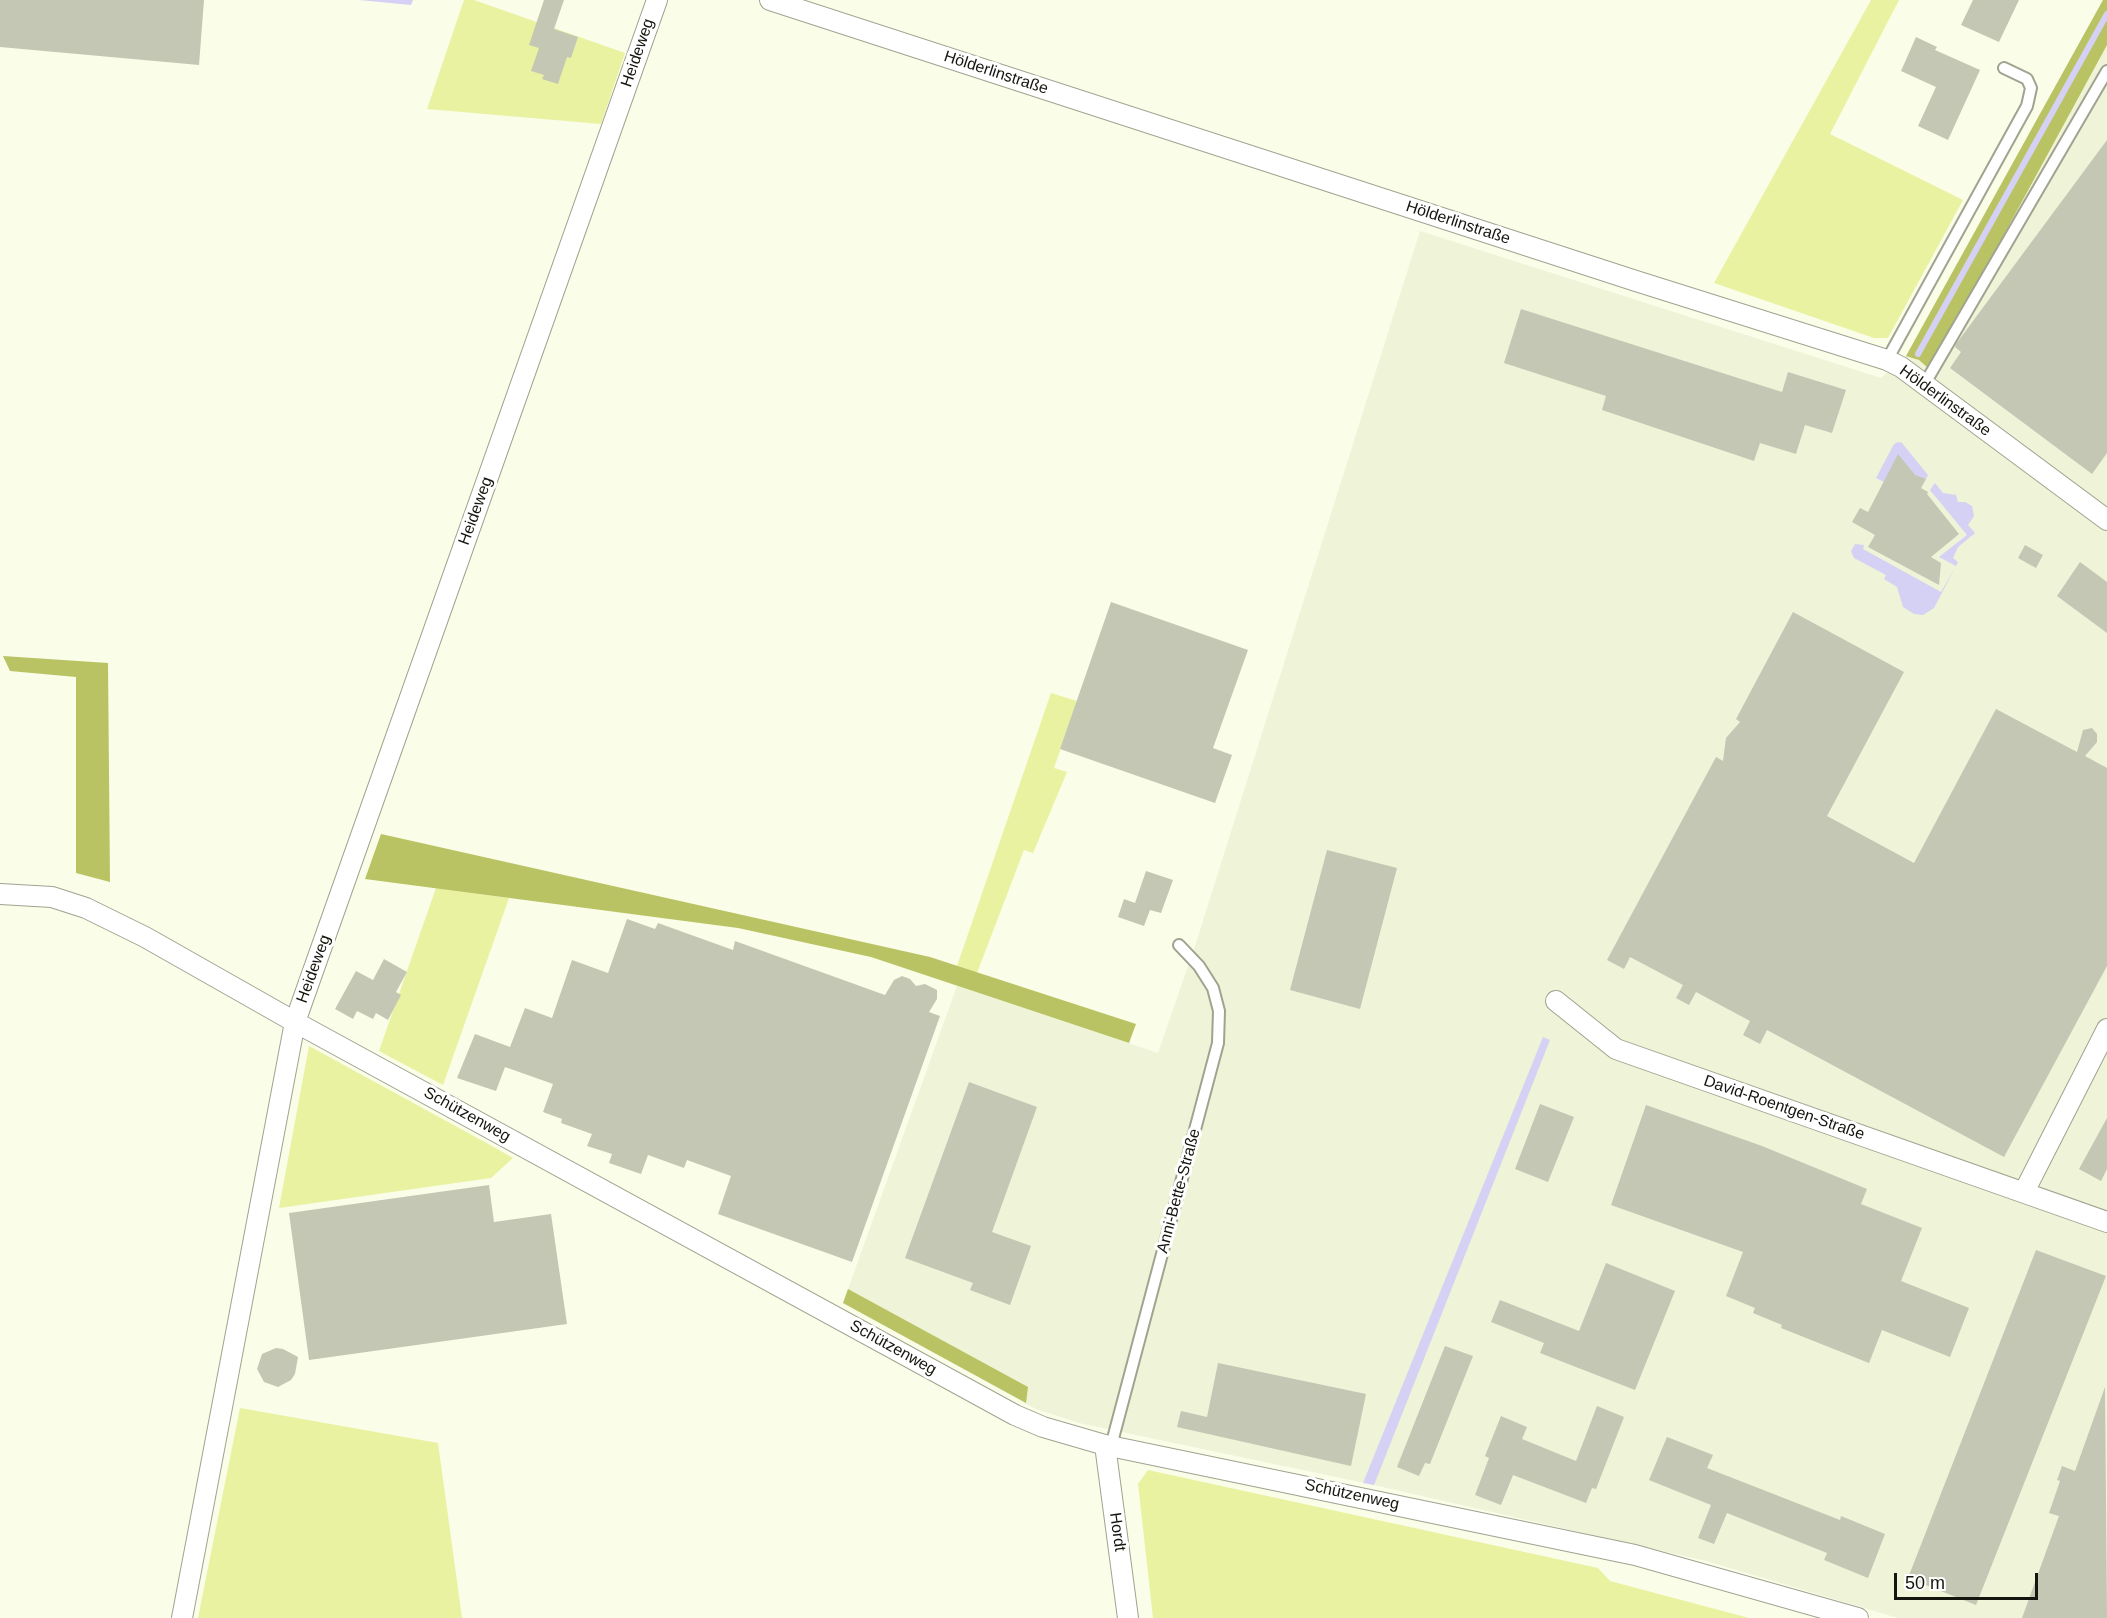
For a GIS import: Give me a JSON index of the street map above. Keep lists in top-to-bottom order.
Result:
{
  "streets": {
    "street": [
      "Heideweg",
      "Hölderlinstraße",
      "David-Roentgen-Straße",
      "Schützenweg",
      "Hordt"
    ],
    "lane": ["Anni-Bette-Straße"]
  },
  "crossings": [
    ["Heideweg", "Schützenweg"],
    ["Schützenweg", "Anni-Bette-Straße"],
    ["Schützenweg", "Hordt"],
    ["Anni-Bette-Straße", "Hordt"]
  ],
  "scale_bar": "50 m"
}
